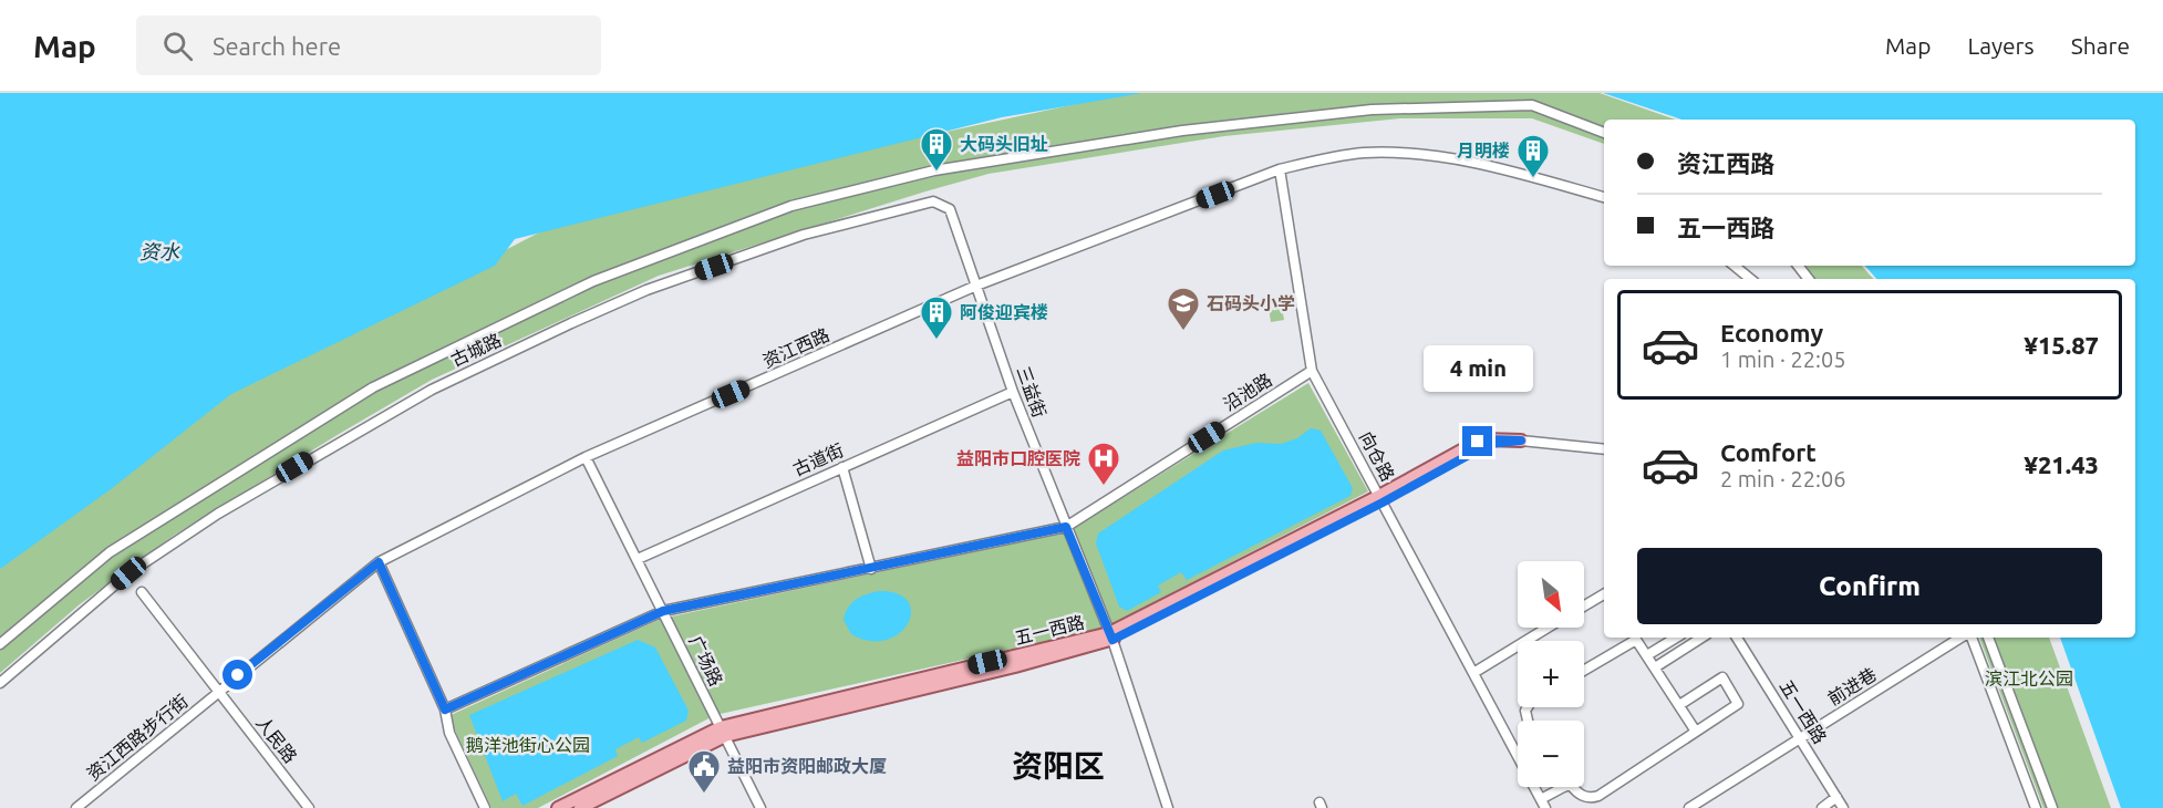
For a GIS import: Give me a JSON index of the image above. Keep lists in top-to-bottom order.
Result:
{
  "streets": {
    "main road": ["五一西路"],
    "street": [
      "资江西路",
      "古城路",
      "三益街",
      "沿池路",
      "向仓路",
      "古道街",
      "广场路",
      "前进巷",
      "资江西路步行街",
      "人民路"
    ]
  },
  "crossings": [
    ["资江西路", "古城路"],
    ["资江西路", "三益街"],
    ["资江西路", "向仓路"],
    ["资江西路", "广场路"],
    ["资江西路", "资江西路步行街"],
    ["资江西路", "人民路"],
    ["古城路", "三益街"],
    ["三益街", "沿池路"],
    ["三益街", "古道街"],
    ["三益街", "五一西路"],
    ["沿池路", "向仓路"],
    ["沿池路", "广场路"],
    ["向仓路", "五一西路"],
    ["古道街", "广场路"],
    ["五一西路", "广场路"],
    ["五一西路", "前进巷"],
    ["资江西路步行街", "人民路"]
  ],
  "districts": ["资阳区"],
  "water": ["资水"],
  "parks": ["滨江北公园", "鹅洋池街心公园"],
  "places": {
    "building": ["大码头旧址", "月明楼", "阿俊迎宾楼"],
    "school or university": ["石码头小学"],
    "hospital": ["益阳市口腔医院"],
    "public building": ["益阳市资阳邮政大厦"]
  },
  "north": "bottom right",
  "page": {
    "header": "Map",
    "search": "Search here",
    "nav": ["Map", "Layers", "Share"],
    "banner": ["资江西路", "五一西路"],
    "list": [
      {
        "name": "Economy",
        "note": "1 min · 22:05",
        "value": "¥15.87"
      },
      {
        "name": "Comfort",
        "note": "2 min · 22:06",
        "value": "¥21.43"
      }
    ],
    "bubble": "4 min",
    "buttons": "Confirm",
    "map_buttons": ["+", "−"]
  }
}
